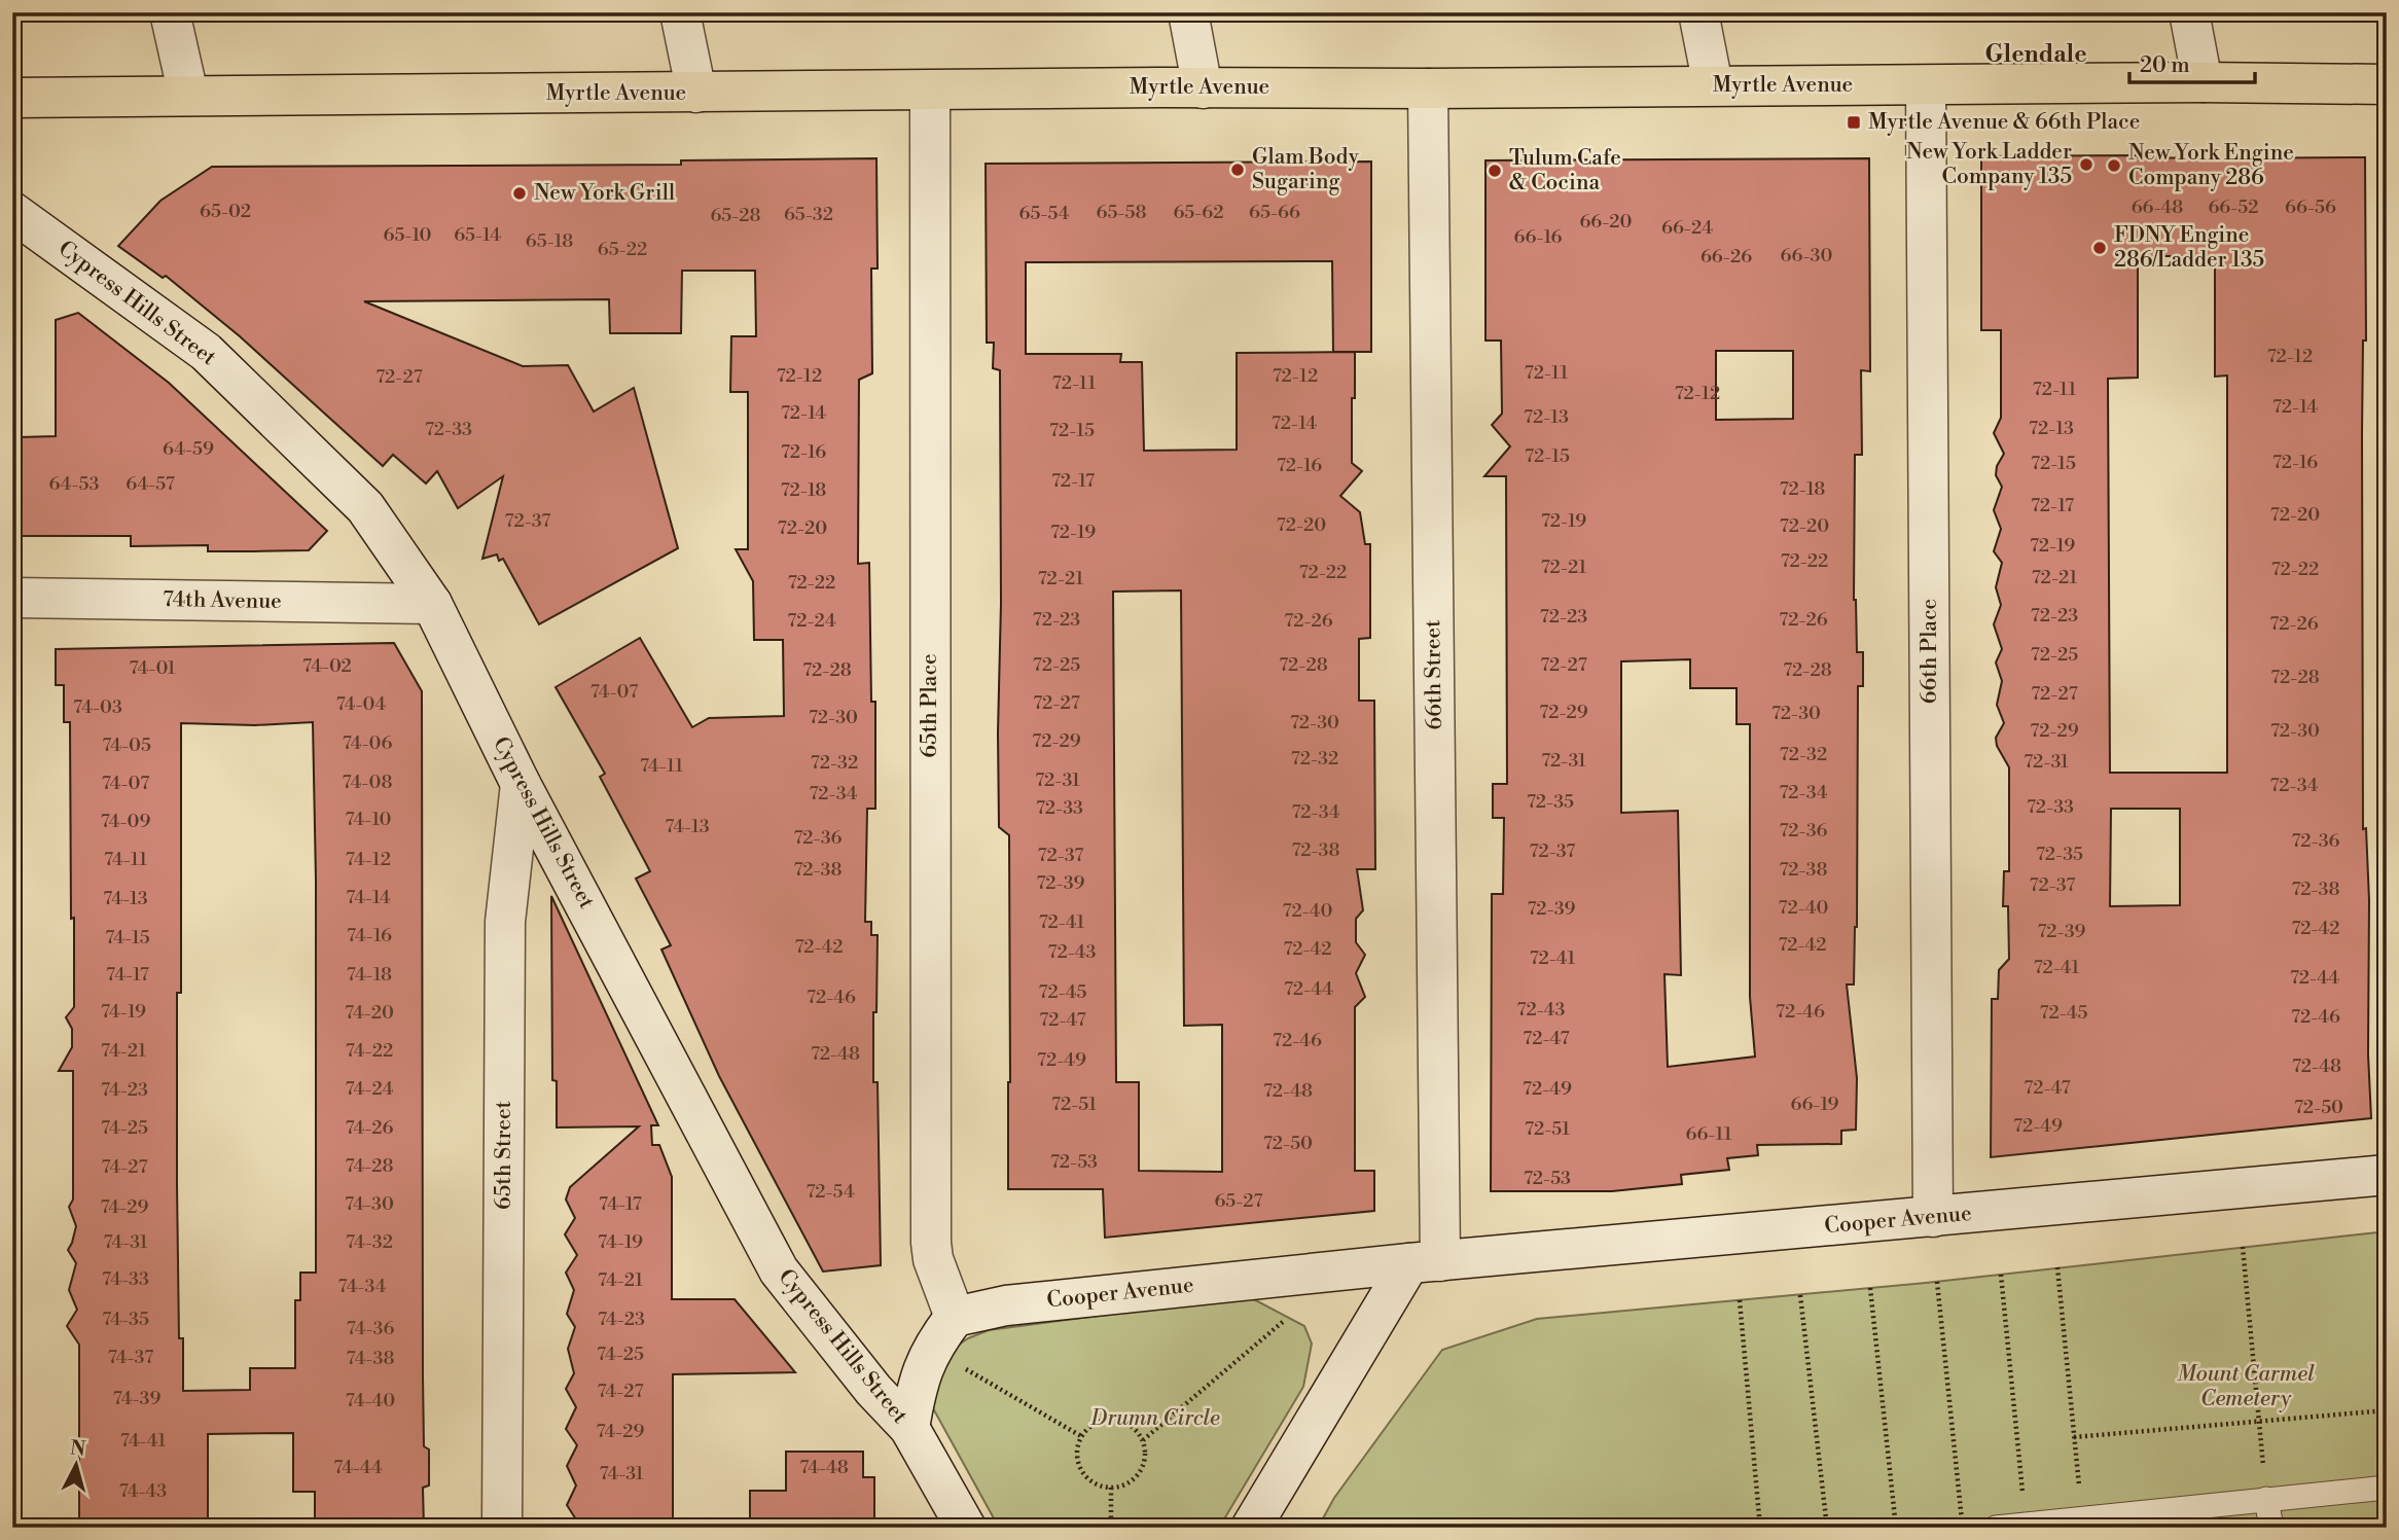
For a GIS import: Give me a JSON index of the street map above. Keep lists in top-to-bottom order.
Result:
{
  "streets": {
    "main road": ["Myrtle Avenue"],
    "street": [
      "Cypress Hills Street",
      "74th Avenue",
      "66th Place",
      "66th Street",
      "65th Place",
      "65th Street",
      "Cooper Avenue"
    ]
  },
  "crossings": [
    ["Myrtle Avenue", "66th Place"],
    ["Myrtle Avenue", "66th Street"],
    ["Myrtle Avenue", "65th Place"],
    ["Cypress Hills Street", "74th Avenue"],
    ["Cypress Hills Street", "65th Street"],
    ["66th Place", "Cooper Avenue"],
    ["66th Street", "Cooper Avenue"],
    ["65th Place", "Cooper Avenue"]
  ],
  "districts": ["Glendale"],
  "parks": ["Mount Carmel Cemetery", "Drumn Circle"],
  "places": {
    "transit": ["Myrtle Avenue & 66th Place"],
    "other": [
      "New York Ladder Company 135",
      "New York Engine Company 286",
      "Glam Body Sugaring",
      "Tulum Cafe & Cocina",
      "New York Grill",
      "FDNY Engine 286/Ladder 135"
    ]
  },
  "house_numbers": [
    "66-48",
    "66-52",
    "66-56",
    "65-02",
    "65-58",
    "65-62",
    "65-66",
    "65-54",
    "65-32",
    "65-28",
    "66-20",
    "66-24",
    "65-10",
    "65-14",
    "66-16",
    "65-18",
    "65-22",
    "66-30",
    "66-26",
    "72-12",
    "72-11",
    "72-12",
    "72-12",
    "72-27",
    "72-11",
    "72-11",
    "72-12",
    "72-14",
    "72-14",
    "72-13",
    "72-14",
    "72-13",
    "72-33",
    "72-15",
    "64-59",
    "72-16",
    "72-15",
    "72-16",
    "72-15",
    "72-16",
    "72-17",
    "64-53",
    "64-57",
    "72-18",
    "72-18",
    "72-17",
    "72-20",
    "72-37",
    "72-19",
    "72-20",
    "72-20",
    "72-20",
    "72-19",
    "72-19",
    "72-22",
    "72-21",
    "72-22",
    "72-22",
    "72-21",
    "72-21",
    "72-22",
    "72-23",
    "72-23",
    "72-23",
    "72-26",
    "72-24",
    "72-26",
    "72-26",
    "72-25",
    "72-25",
    "72-28",
    "72-27",
    "74-02",
    "74-01",
    "72-28",
    "72-28",
    "72-28",
    "74-07",
    "72-27",
    "72-27",
    "74-04",
    "74-03",
    "72-29",
    "72-30",
    "72-30",
    "72-30",
    "72-29",
    "72-30",
    "72-29",
    "74-06",
    "74-05",
    "72-32",
    "72-32",
    "72-31",
    "72-31",
    "72-32",
    "74-11",
    "72-31",
    "74-08",
    "74-07",
    "72-34",
    "72-34",
    "72-34",
    "72-35",
    "72-33",
    "72-33",
    "72-34",
    "74-10",
    "74-09",
    "74-13",
    "72-36",
    "72-36",
    "72-36",
    "72-38",
    "72-37",
    "72-35",
    "72-37",
    "74-11",
    "74-12",
    "72-38",
    "72-38",
    "72-39",
    "72-37",
    "72-38",
    "74-14",
    "74-13",
    "72-40",
    "72-39",
    "72-40",
    "72-41",
    "72-42",
    "72-39",
    "74-16",
    "74-15",
    "72-42",
    "72-42",
    "72-42",
    "72-43",
    "72-41",
    "72-41",
    "74-17",
    "74-18",
    "72-44",
    "72-44",
    "72-45",
    "72-46",
    "72-43",
    "74-19",
    "72-46",
    "74-20",
    "72-45",
    "72-46",
    "72-47",
    "72-47",
    "72-46",
    "74-21",
    "74-22",
    "72-48",
    "72-49",
    "72-48",
    "72-47",
    "74-24",
    "72-49",
    "74-23",
    "72-48",
    "72-51",
    "66-19",
    "72-50",
    "72-49",
    "74-25",
    "74-26",
    "72-51",
    "66-11",
    "72-50",
    "72-53",
    "74-28",
    "74-27",
    "72-53",
    "72-54",
    "65-27",
    "74-30",
    "74-17",
    "74-29",
    "74-31",
    "74-32",
    "74-19",
    "74-33",
    "74-21",
    "74-34",
    "74-35",
    "74-23",
    "74-36",
    "74-25",
    "74-37",
    "74-38",
    "74-27",
    "74-39",
    "74-40",
    "74-29",
    "74-41",
    "74-44",
    "74-48",
    "74-31",
    "74-43"
  ],
  "scale_bar": "20 m",
  "north": "top"
}
